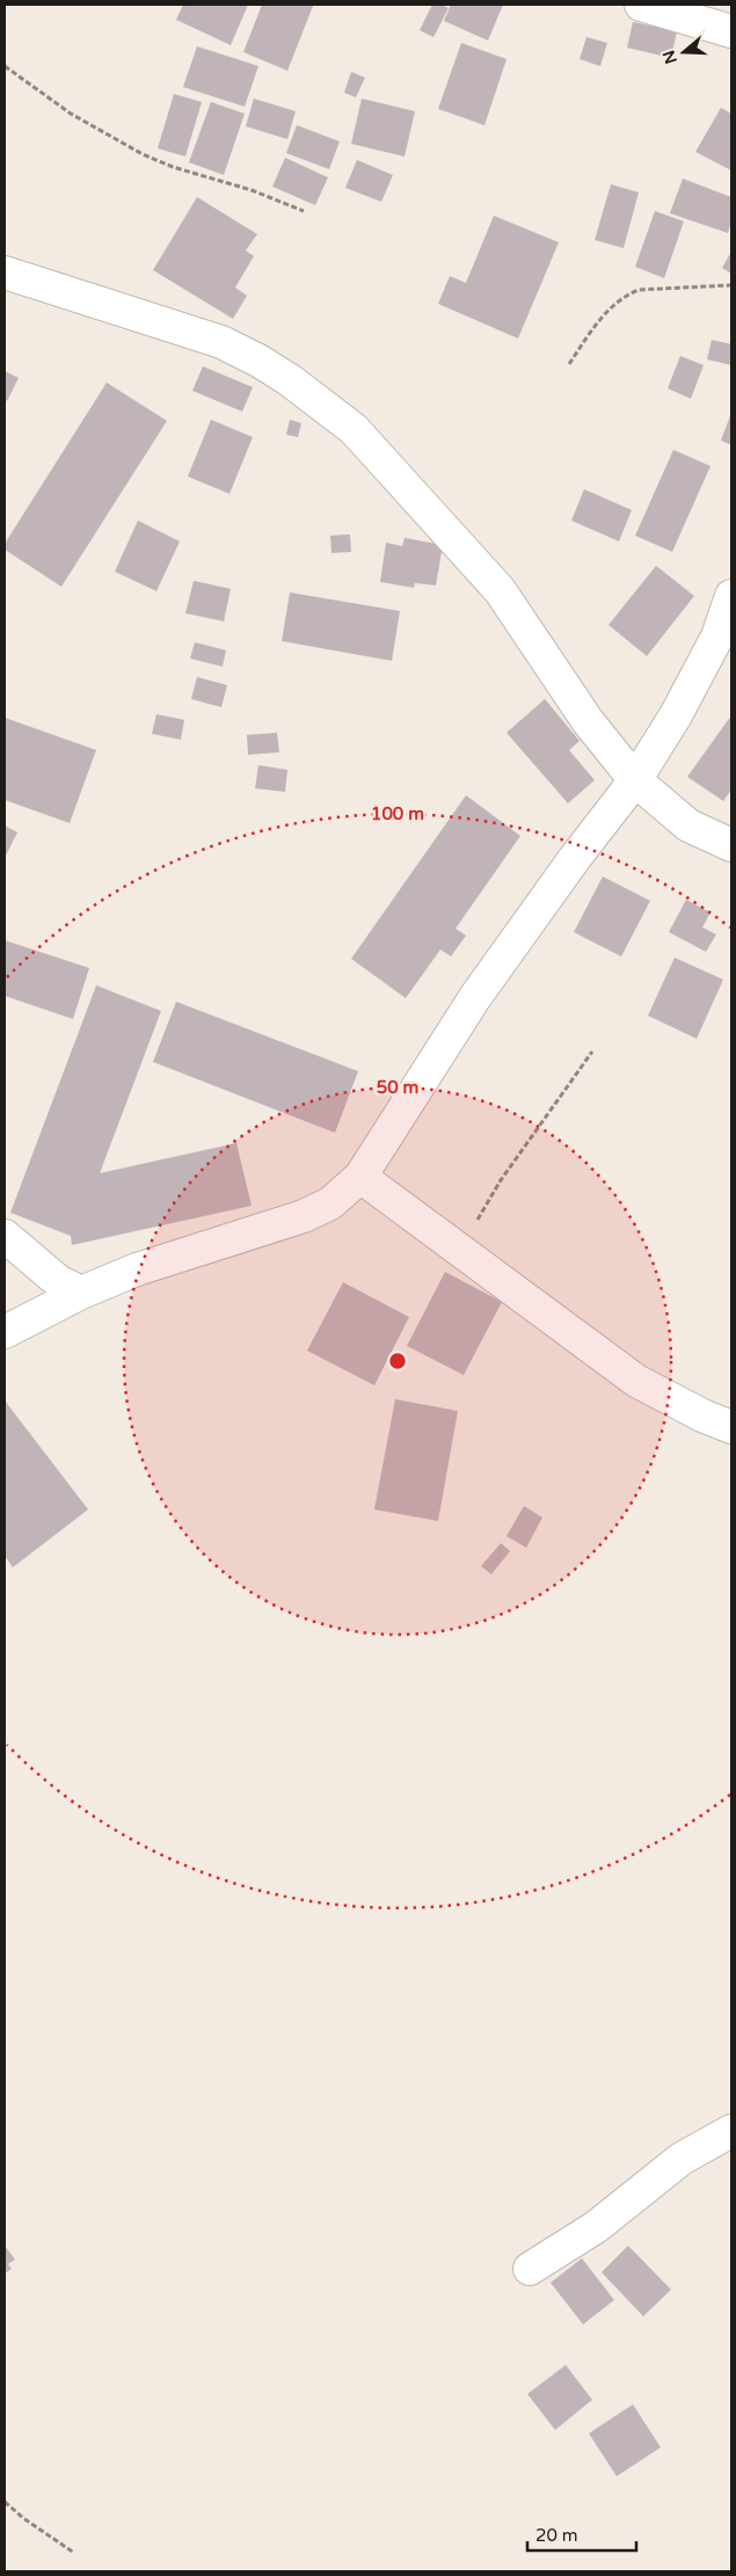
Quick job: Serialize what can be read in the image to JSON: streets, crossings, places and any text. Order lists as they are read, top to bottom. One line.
{"scale_bar":"20 m","north":"left","rings":["100 m","50 m"]}
